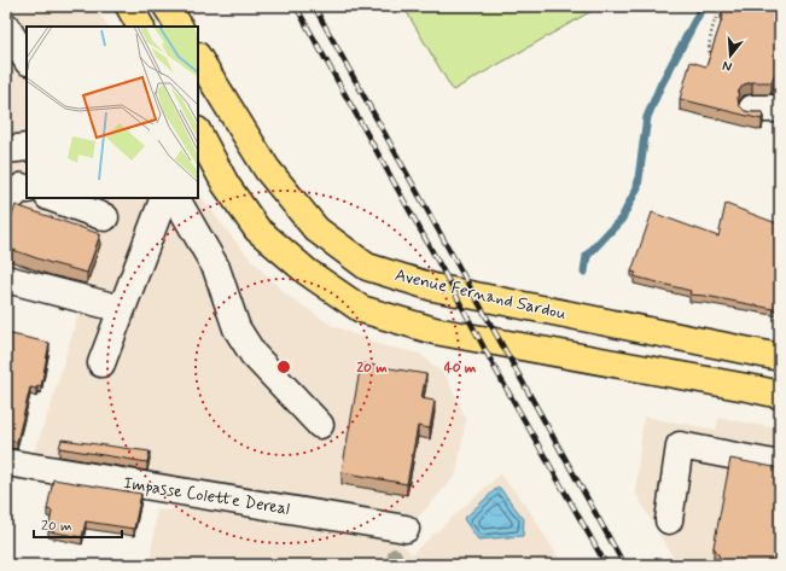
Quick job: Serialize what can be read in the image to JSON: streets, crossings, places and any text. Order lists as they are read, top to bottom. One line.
{"streets":{"main road":["Avenue Fernand Sardou"],"street":["Impasse Colette Dereal"]},"scale_bar":"20 m","north":"bottom","rings":["20 m","40 m"]}
